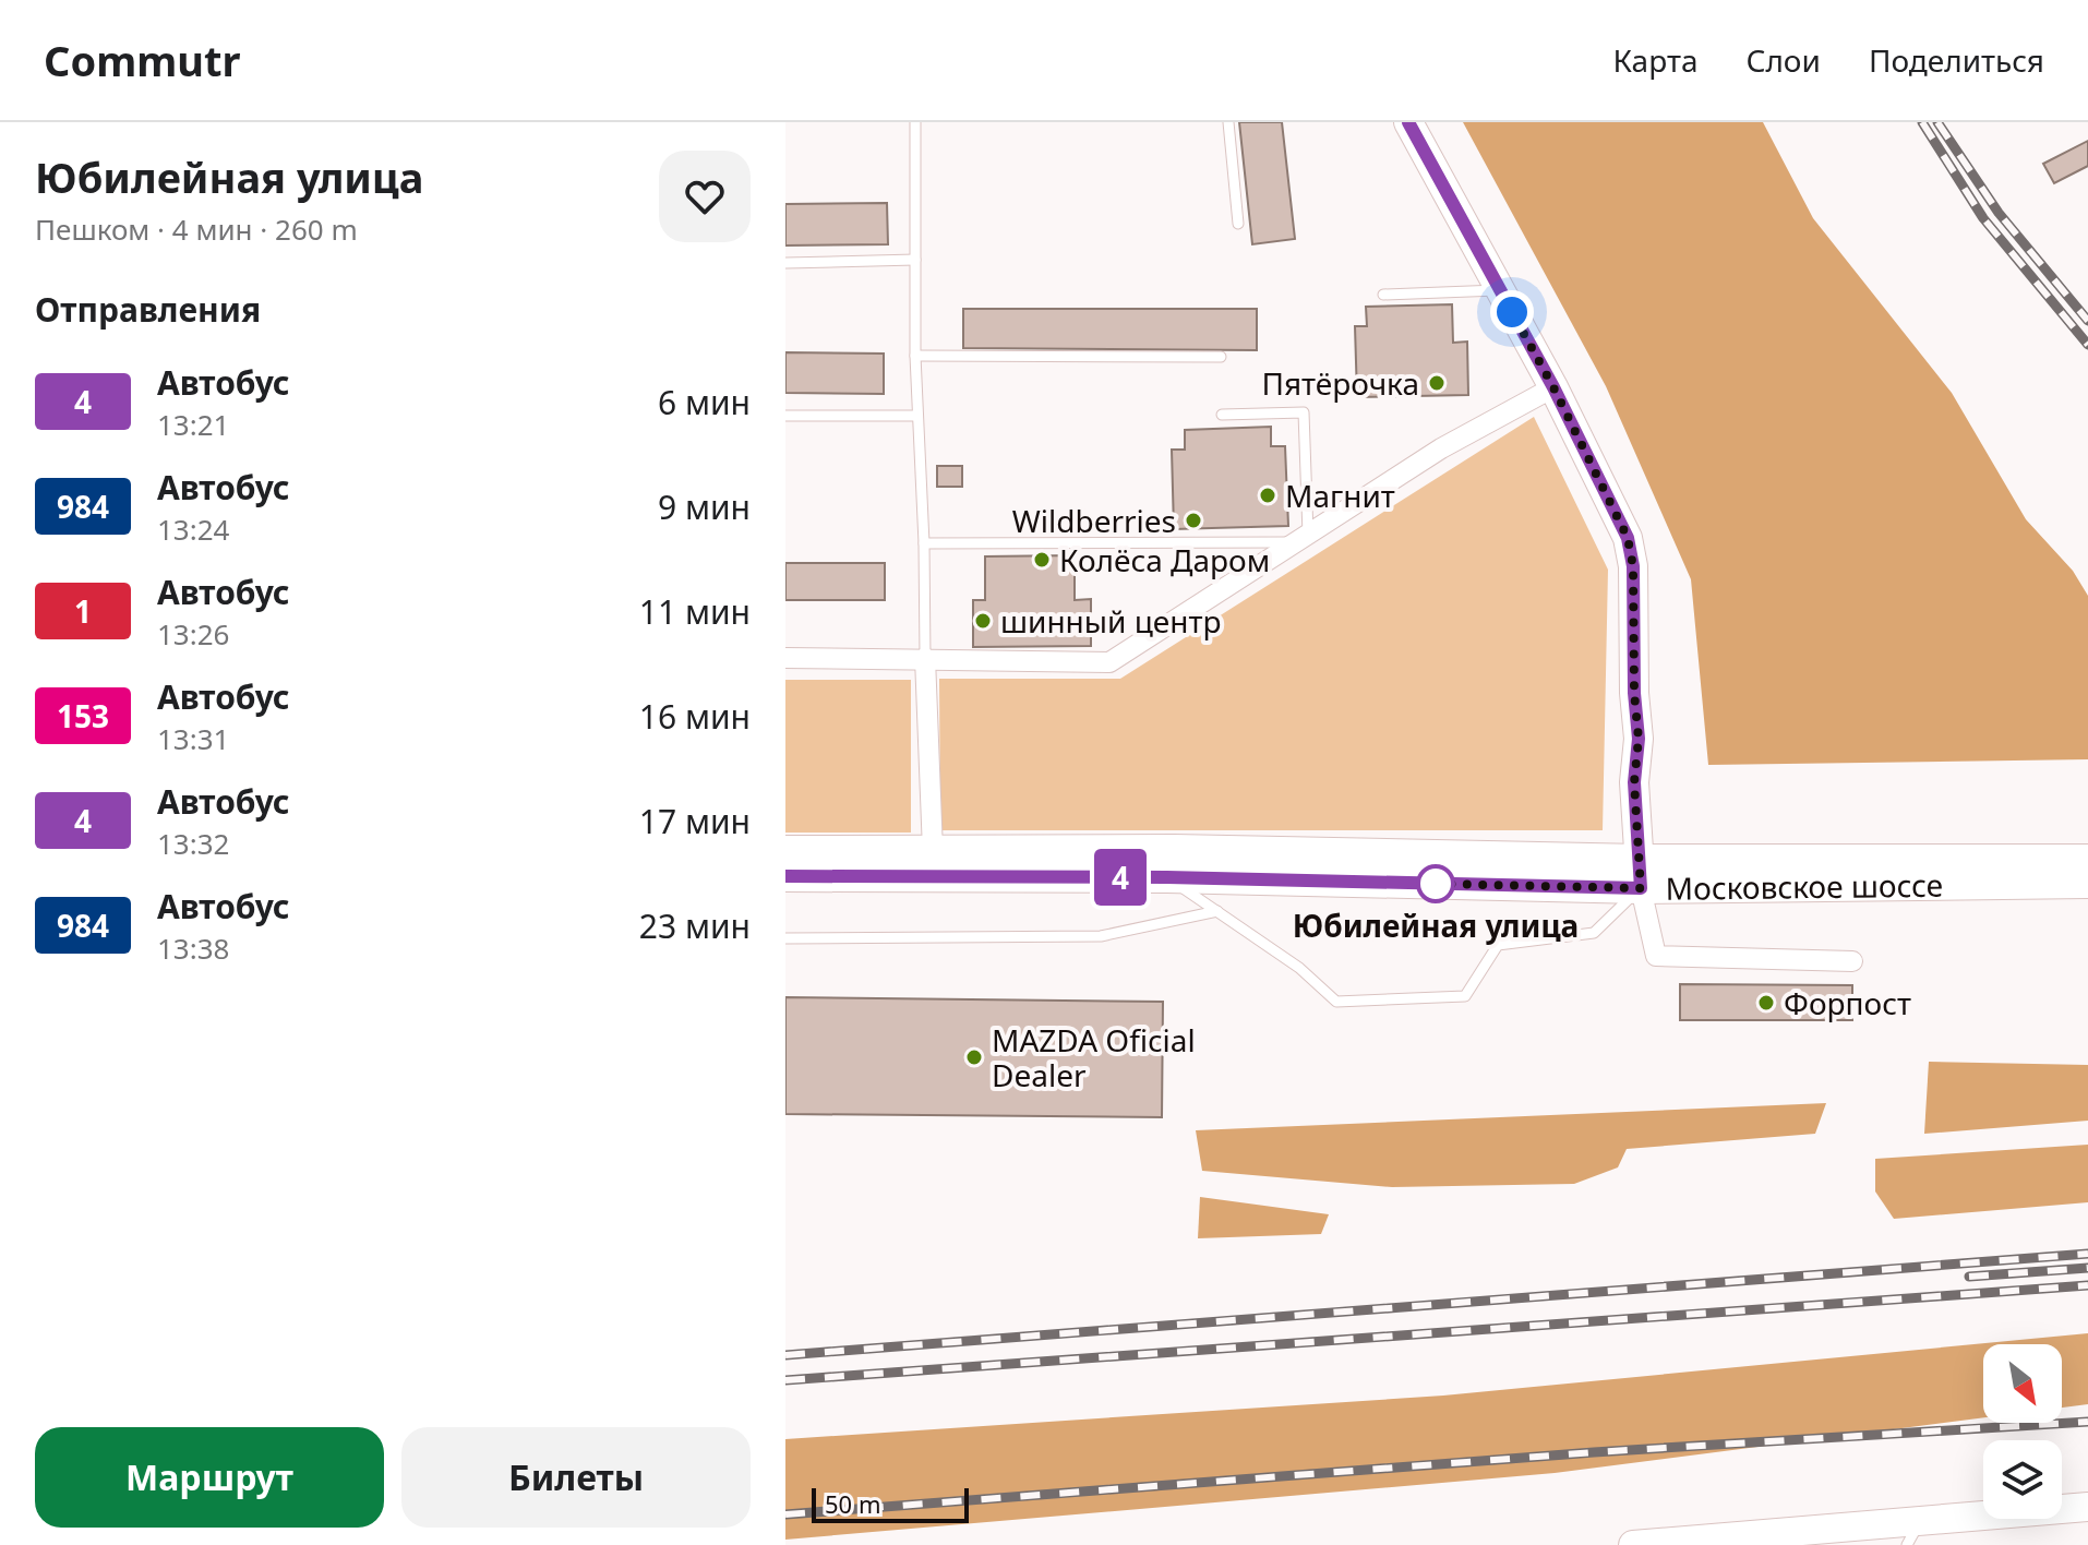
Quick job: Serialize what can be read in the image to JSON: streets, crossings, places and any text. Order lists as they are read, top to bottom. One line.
{"streets":{"main road":["Московское шоссе"]},"places":["Пятёрочка","Магнит","Wildberries","Колёса Даром","шинный центр","Юбилейная улица","Форпост","MAZDA Oficial Dealer"],"lines":["bus line 4"],"scale_bar":"50 m","north":"bottom right","page":{"header":"Commutr","nav":["Карта","Слои","Поделиться"],"heading":[["Юбилейная улица","Пешком · 4 мин · 260 m"],"Отправления"],"on_map":"4","list":[{"mark":"4","name":"Автобус","note":"13:21","value":"6 мин"},{"mark":"984","name":"Автобус","note":"13:24","value":"9 мин"},{"mark":"1","name":"Автобус","note":"13:26","value":"11 мин"},{"mark":"153","name":"Автобус","note":"13:31","value":"16 мин"},{"mark":"4","name":"Автобус","note":"13:32","value":"17 мин"},{"mark":"984","name":"Автобус","note":"13:38","value":"23 мин"}],"buttons":["Маршрут","Билеты"],"scale":"50 m"}}
